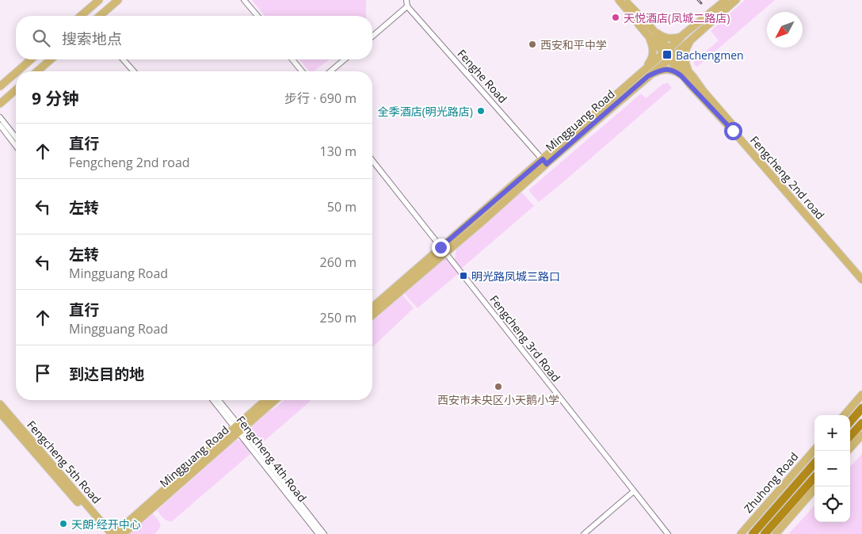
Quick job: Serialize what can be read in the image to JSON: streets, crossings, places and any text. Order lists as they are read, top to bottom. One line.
{"streets":{"main road":["Mingguang Road","Fengcheng 2nd road","Fengcheng 5th Road","Zhuhong Road"],"street":["Fenghe Road","Fengcheng 3rd Road","Fengcheng 4th Road"]},"crossings":[["Fenghe Road","Mingguang Road"],["Mingguang Road","Fengcheng 2nd road"],["Mingguang Road","Fengcheng 3rd Road"],["Mingguang Road","Fengcheng 4th Road"],["Mingguang Road","Fengcheng 5th Road"]],"places":{"other":["天悦酒店(凤城二路店)","西安和平中学","全季酒店(明光路店)","西安市未央区小天鹅小学","天朗·经开中心"],"transit":["Bachengmen","明光路凤城三路口"]},"north":"bottom left","page":{"search":"搜索地点","heading":["9 分钟","步行 · 690 m"],"list":[["直行","Fengcheng 2nd road","130 m"],["左转","50 m"],["左转","Mingguang Road","260 m"],["直行","Mingguang Road","250 m"],"到达目的地"],"map_buttons":["+","−"]}}
